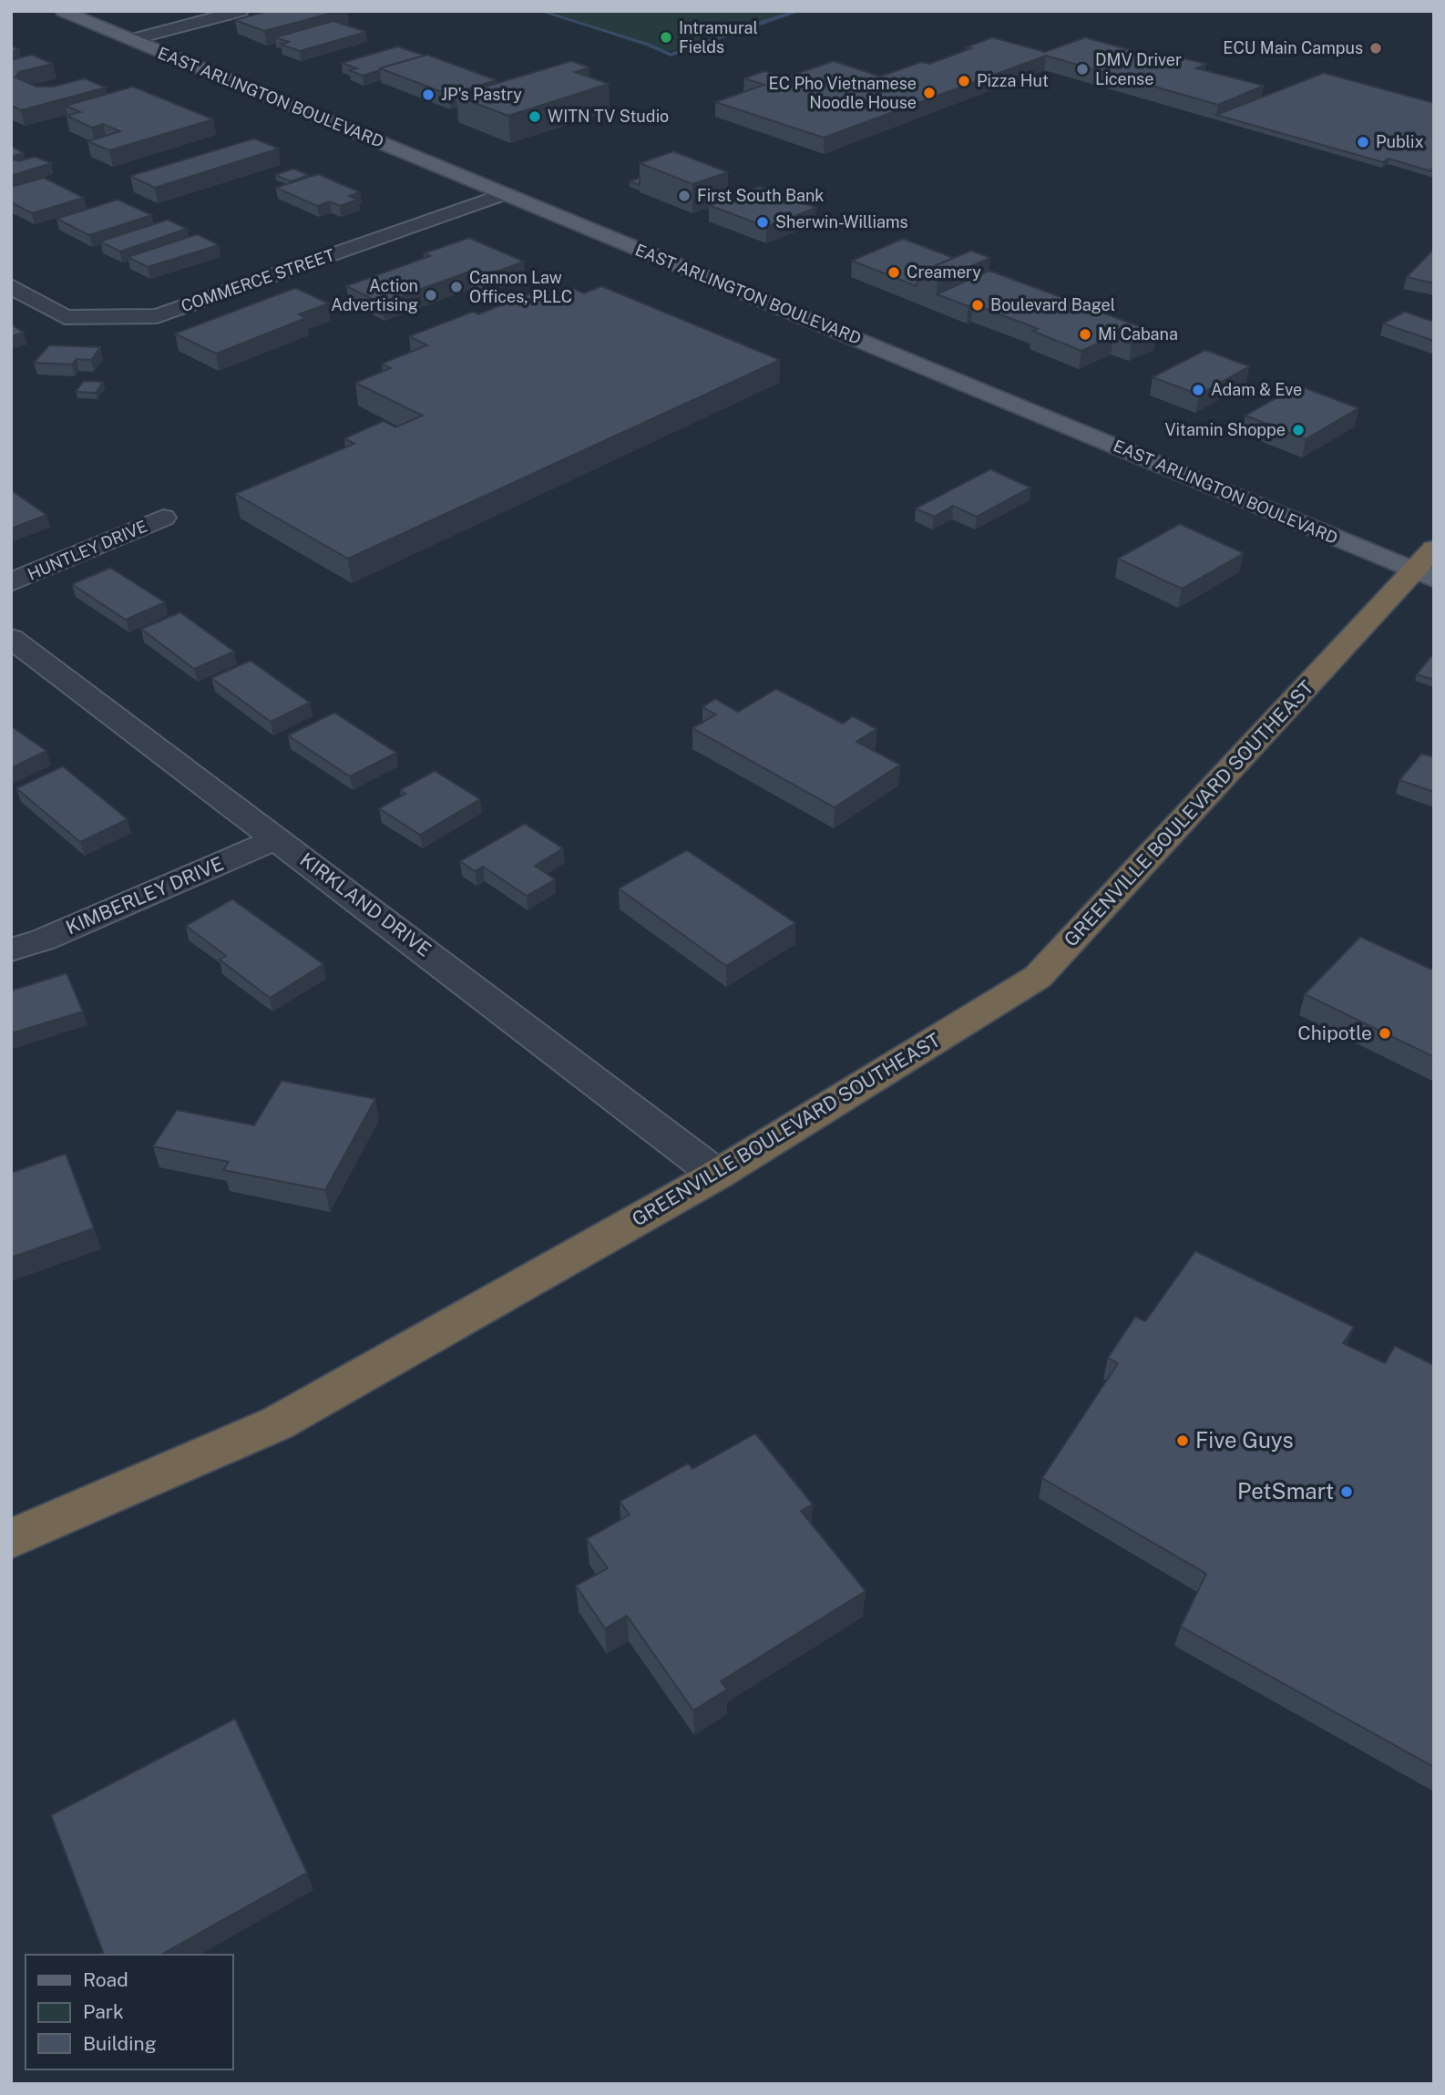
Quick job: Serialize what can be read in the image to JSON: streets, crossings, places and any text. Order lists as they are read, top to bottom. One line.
{"streets":{"highway":["GREENVILLE BOULEVARD SOUTHEAST"],"main road":["EAST ARLINGTON BOULEVARD"],"street":["COMMERCE STREET","HUNTLEY DRIVE","KIMBERLEY DRIVE","KIRKLAND DRIVE"]},"crossings":[["EAST ARLINGTON BOULEVARD","COMMERCE STREET"],["EAST ARLINGTON BOULEVARD","GREENVILLE BOULEVARD SOUTHEAST"],["GREENVILLE BOULEVARD SOUTHEAST","KIRKLAND DRIVE"],["KIMBERLEY DRIVE","KIRKLAND DRIVE"]],"places":["Intramural Fields","ECU Main Campus","DMV Driver License","Pizza Hut","EC Pho Vietnamese Noodle House","JP's Pastry","WITN TV Studio","Publix","First South Bank","Sherwin-Williams","Creamery","Cannon Law Offices, PLLC","Action Advertising","Boulevard Bagel","Mi Cabana","Adam & Eve","Vitamin Shoppe","Chipotle","Five Guys","PetSmart"],"legend":["Road","Park","Building"]}
